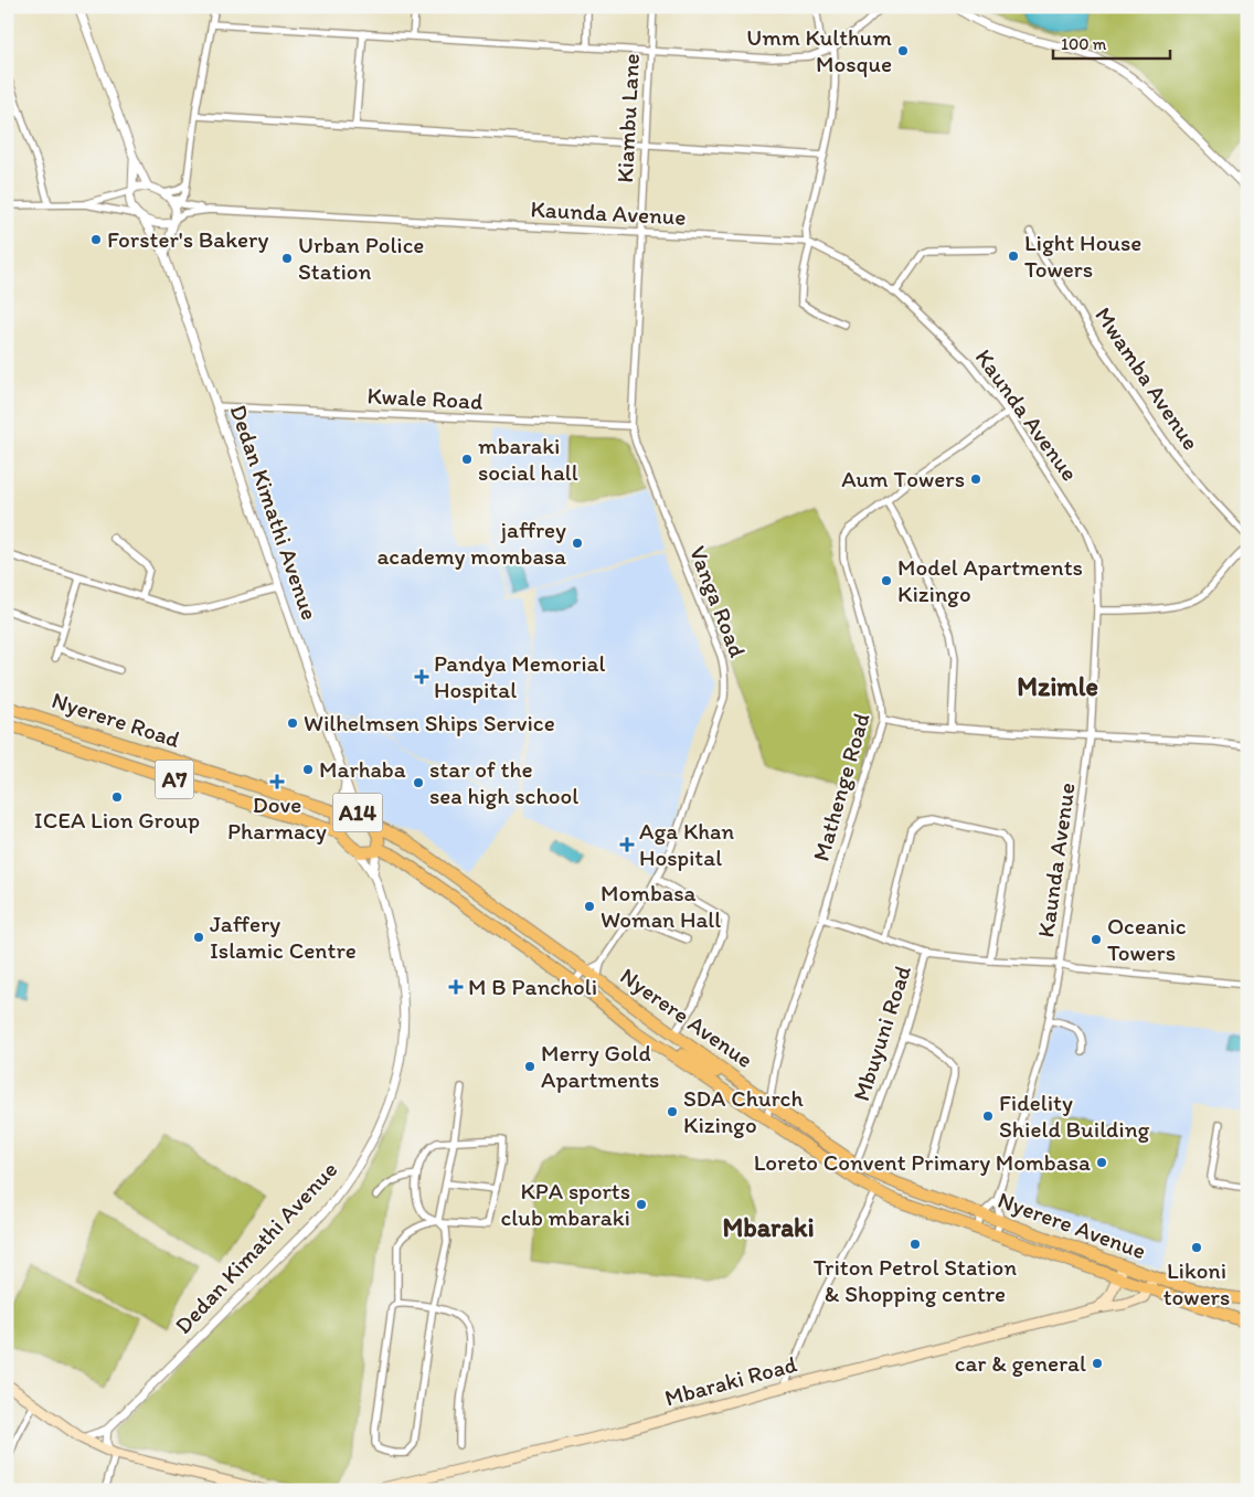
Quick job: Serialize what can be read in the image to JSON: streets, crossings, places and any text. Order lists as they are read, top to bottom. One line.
{"streets":{"highway":["Nyerere Road","A7","A14","Nyerere Avenue"],"main road":["Mbaraki Road"],"street":["Kiambu Lane","Kaunda Avenue","Mwamba Avenue","Kwale Road","Dedan Kimathi Avenue","Vanga Road","Mathenge Road","Mbuyuni Road"]},"crossings":[["Kiambu Lane","Kaunda Avenue"],["Kiambu Lane","Vanga Road"],["Kaunda Avenue","Vanga Road"],["Kaunda Avenue","Mathenge Road"],["Kaunda Avenue","Nyerere Avenue"],["Kaunda Avenue","Mbuyuni Road"],["Kwale Road","Dedan Kimathi Avenue"],["Kwale Road","Vanga Road"],["Dedan Kimathi Avenue","A14"],["Vanga Road","Nyerere Avenue"],["Nyerere Road","A14"],["Mathenge Road","Nyerere Avenue"],["A14","Nyerere Avenue"],["Nyerere Avenue","Mbuyuni Road"],["Nyerere Avenue","Mbaraki Road"]],"districts":["Mzimle","Mbaraki"],"places":{"other":["Umm Kulthum Mosque","Forster's Bakery","Light House Towers","Urban Police Station","mbaraki social hall","Aum Towers","jaffrey academy mombasa","Model Apartments Kizingo","Wilhelmsen Ships Service","Marhaba","star of the sea high school","ICEA Lion Group","Mombasa Woman Hall","Jaffery Islamic Centre","Oceanic Towers","Merry Gold Apartments","SDA Church Kizingo","Fidelity Shield Building","Loreto Convent Primary Mombasa","KPA sports club mbaraki","Triton Petrol Station & Shopping centre","Likoni towers","car & general"],"health":["Pandya Memorial Hospital","Dove Pharmacy","Aga Khan Hospital","M B Pancholi"]},"scale_bar":"100 m"}
